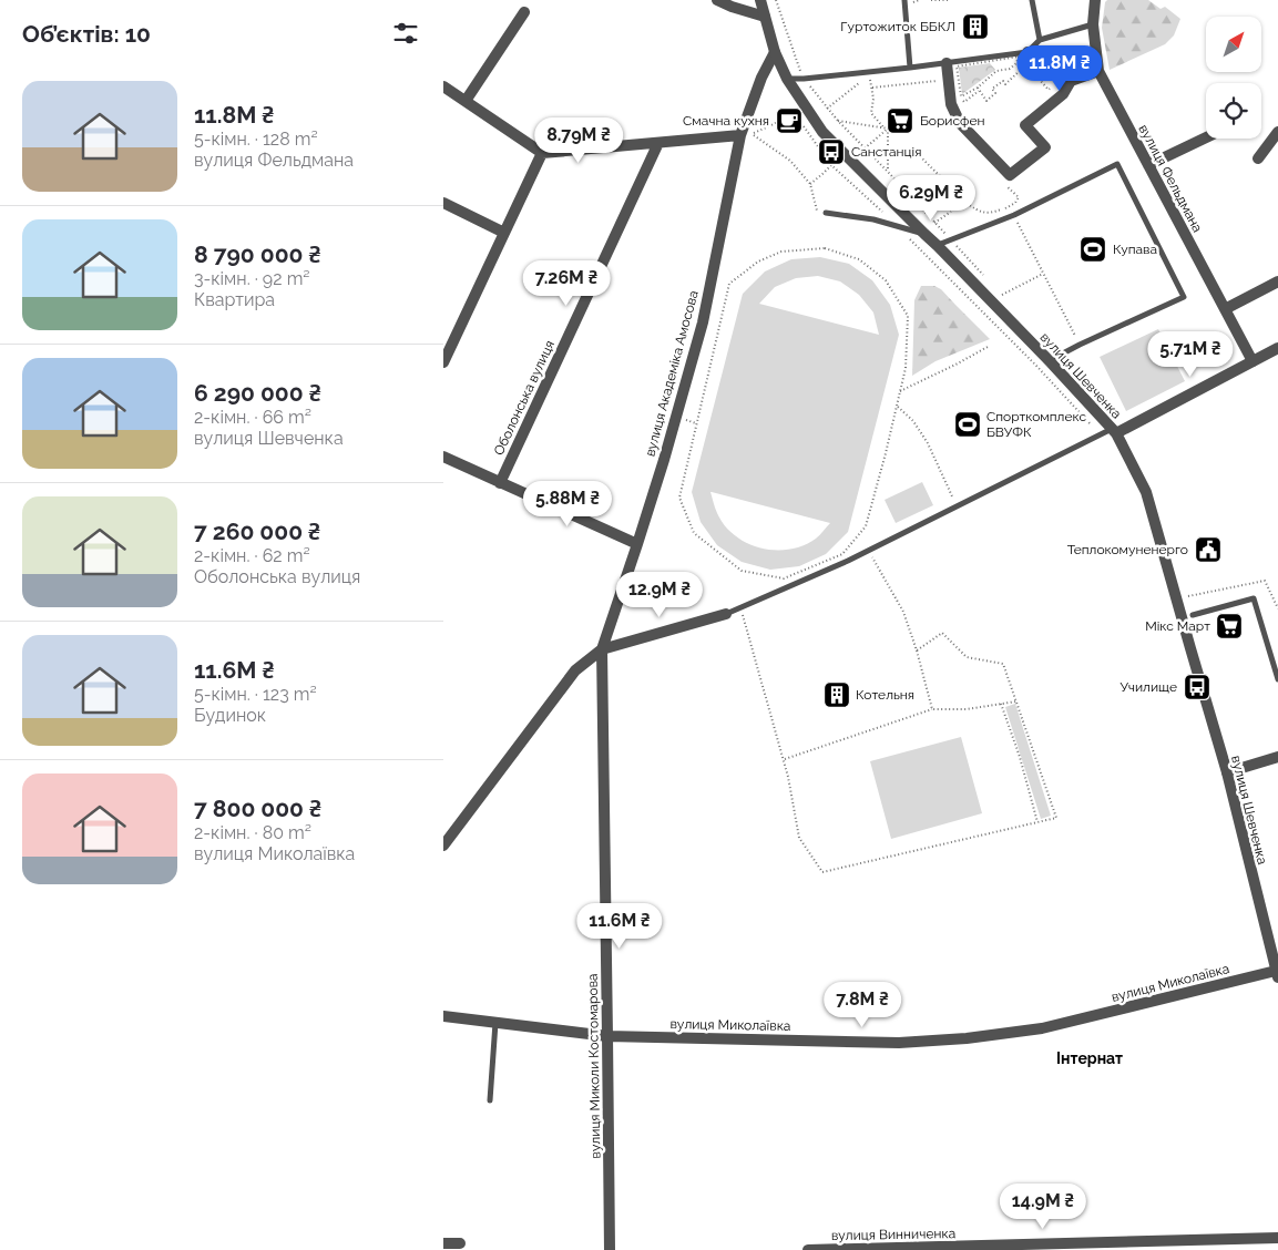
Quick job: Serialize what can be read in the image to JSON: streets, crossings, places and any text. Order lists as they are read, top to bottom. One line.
{"streets":{"street":["вулиця Фельдмана","вулиця Академіка Амосова","вулиця Шевченка","Оболонська вулиця","вулиця Миколаївка","вулиця Миколи Костомарова","вулиця Винниченка"]},"crossings":[["вулиця Академіка Амосова","вулиця Шевченка"],["вулиця Академіка Амосова","вулиця Миколи Костомарова"],["вулиця Шевченка","вулиця Миколаївка"],["вулиця Миколаївка","вулиця Миколи Костомарова"]],"districts":["Інтернат"],"places":{"building":["Гуртожиток ББКЛ","Котельня"],"cafe":["Смачна кухня"],"supermarket":["Борисфен","Мікс Март"],"bus stop":["Санстанція","Училище"],"sports":["Купава","Спорткомплекс БВУФК"],"public building":["Теплокомуненерго"]},"north":"top right","page":{"heading":"Об’єктів: 10","price":["11.8M ₴","8.79M ₴","6.29M ₴","7.26M ₴","5.71M ₴","5.88M ₴","12.9M ₴","11.6M ₴","7.8M ₴","14.9M ₴"],"list":[{"name":"11.8M ₴","note":"5-кімн. · 128 m² · вулиця Фельдмана"},{"name":"8 790 000 ₴","note":"3-кімн. · 92 m² · Квартира"},{"name":"6 290 000 ₴","note":"2-кімн. · 66 m² · вулиця Шевченка"},{"name":"7 260 000 ₴","note":"2-кімн. · 62 m² · Оболонська вулиця"},{"name":"11.6M ₴","note":"5-кімн. · 123 m² · Будинок"},{"name":"7 800 000 ₴","note":"2-кімн. · 80 m² · вулиця Миколаївка"}]}}
